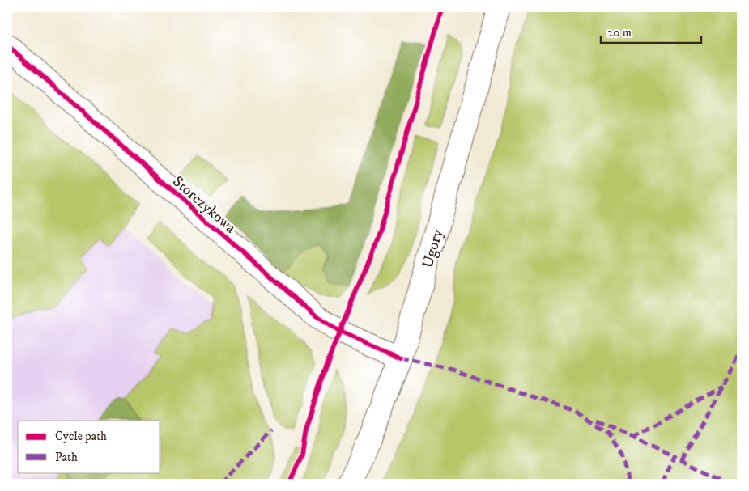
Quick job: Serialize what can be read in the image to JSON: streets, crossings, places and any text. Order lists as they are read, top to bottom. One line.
{"streets":{"street":["Storczykowa","Ugory"]},"crossings":[["Storczykowa","Ugory"]],"legend":["Cycle path","Path"],"scale_bar":"20 m"}
